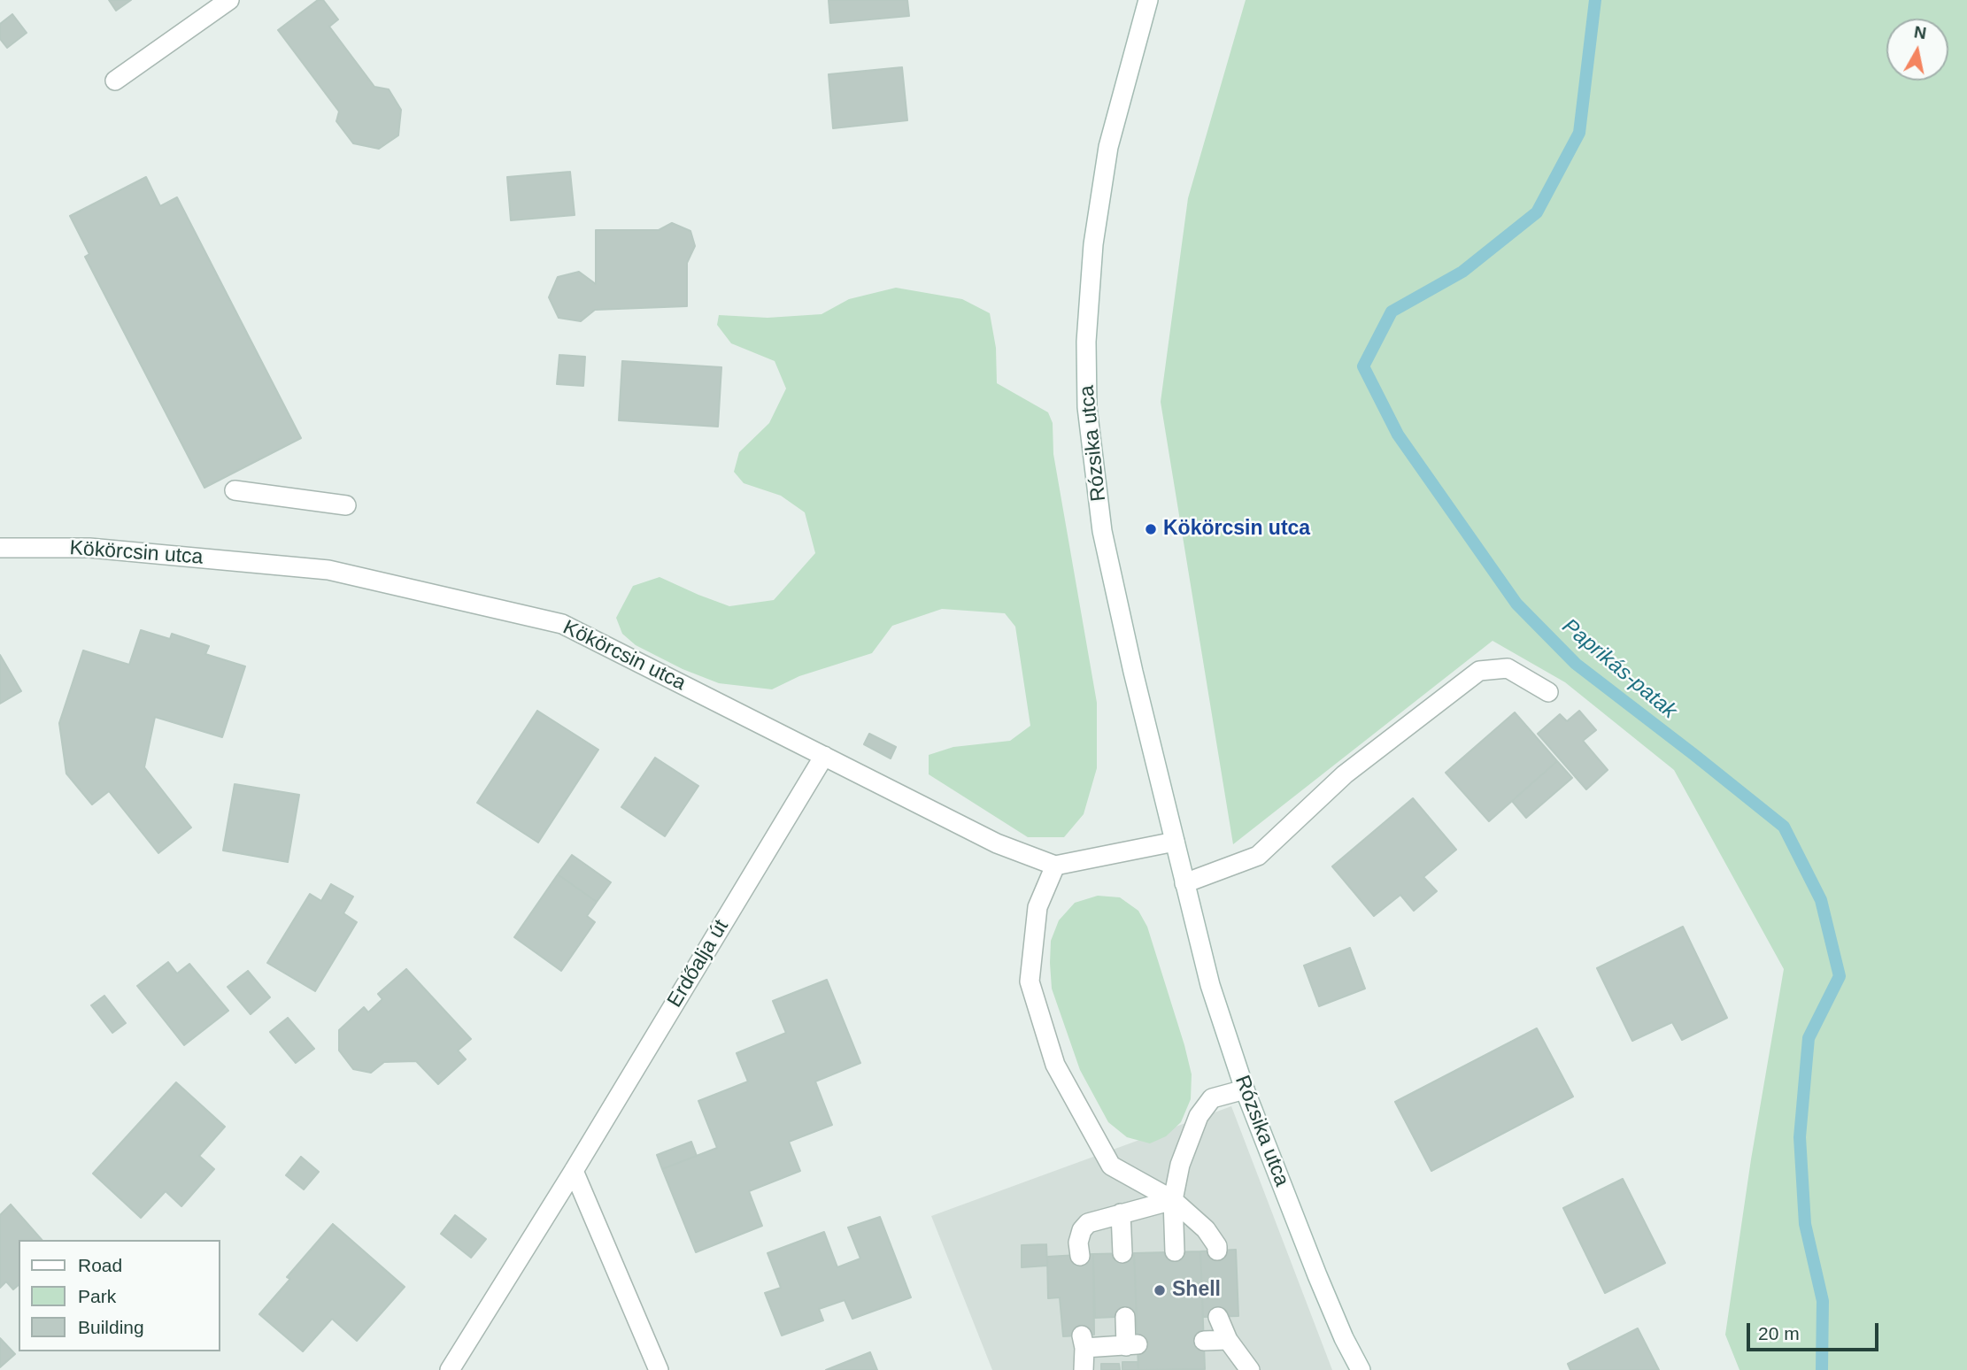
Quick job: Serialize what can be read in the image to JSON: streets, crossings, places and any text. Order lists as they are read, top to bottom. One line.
{"streets":{"street":["Rózsika utca","Kökörcsin utca","Erdőalja út"]},"crossings":[["Kökörcsin utca","Erdőalja út"]],"water":["Paprikás-patak"],"places":["Kökörcsin utca","Shell"],"legend":["Road","Park","Building"],"scale_bar":"20 m","north":"top"}
